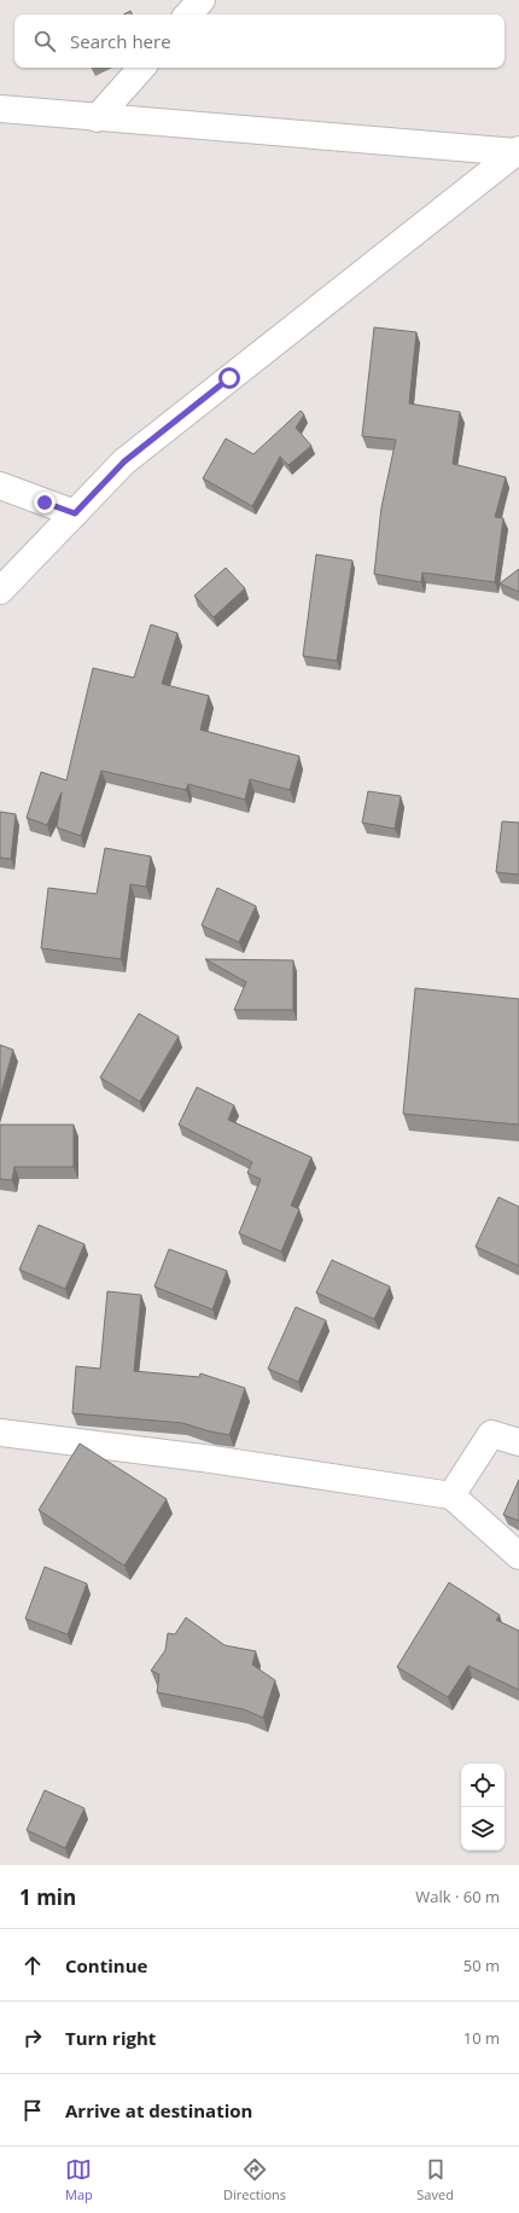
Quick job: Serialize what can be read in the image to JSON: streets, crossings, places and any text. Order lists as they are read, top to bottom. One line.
{"page":{"search":"Search here","heading":["1 min","Walk · 60 m"],"list":[["Continue","50 m"],["Turn right","10 m"],"Arrive at destination"],"nav":["Map","Directions","Saved"]}}
